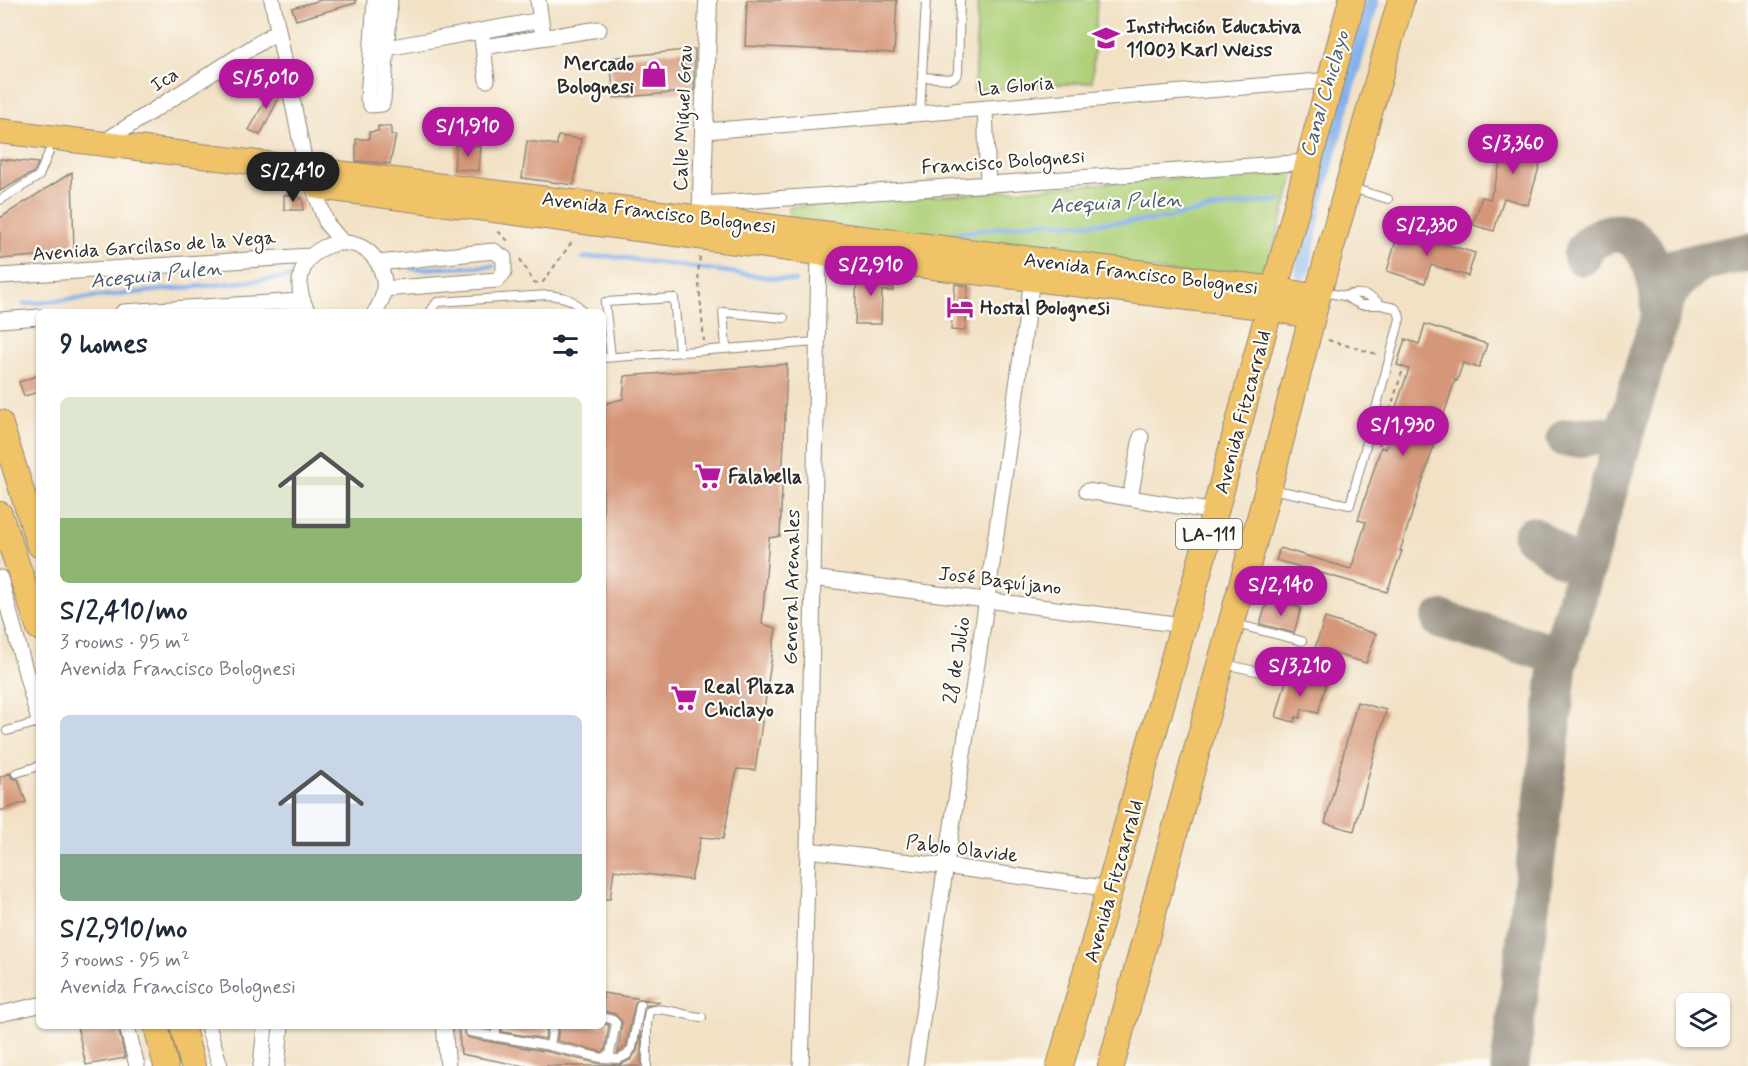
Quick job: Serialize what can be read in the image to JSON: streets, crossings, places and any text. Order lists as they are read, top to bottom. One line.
{"streets":{"highway":["Avenida Fitzcarrald","LA-111"],"main road":["Avenida Francisco Bolognesi"],"street":["Ica","La Gloria","Calle Miguel Grau","Francisco Bolognesi","Avenida Garcilaso de la Vega","José Baquíjano","General Arenales","28 de Julio","Pablo Olavide"]},"crossings":[["Ica","Avenida Francisco Bolognesi"],["La Gloria","Calle Miguel Grau"],["La Gloria","Avenida Fitzcarrald"],["Calle Miguel Grau","Francisco Bolognesi"],["Calle Miguel Grau","Avenida Francisco Bolognesi"],["Francisco Bolognesi","Avenida Francisco Bolognesi"],["Francisco Bolognesi","Avenida Fitzcarrald"],["Avenida Francisco Bolognesi","Avenida Fitzcarrald"],["Avenida Francisco Bolognesi","LA-111"],["Avenida Francisco Bolognesi","General Arenales"],["Avenida Francisco Bolognesi","28 de Julio"],["Avenida Fitzcarrald","José Baquíjano"],["Avenida Fitzcarrald","Pablo Olavide"],["José Baquíjano","General Arenales"],["José Baquíjano","28 de Julio"],["General Arenales","Pablo Olavide"],["28 de Julio","Pablo Olavide"]],"water":["Canal Chiclayo","Acequia Pulen"],"places":{"school or university":["Institución Educativa 11003 Karl Weiss"],"shop":["Mercado Bolognesi"],"hotel":["Hostal Bolognesi"],"supermarket":["Falabella","Real Plaza Chiclayo"]},"page":{"price":["S/5,010","S/1,910","S/3,360","S/2,410","S/2,330","S/2,910","S/1,930","S/2,140","S/3,210"],"heading":"9 homes","list":[{"name":"S/2,410/mo","note":"3 rooms · 95 m² · Avenida Francisco Bolognesi"},{"name":"S/2,910/mo","note":"3 rooms · 95 m² · Avenida Francisco Bolognesi"}]}}
